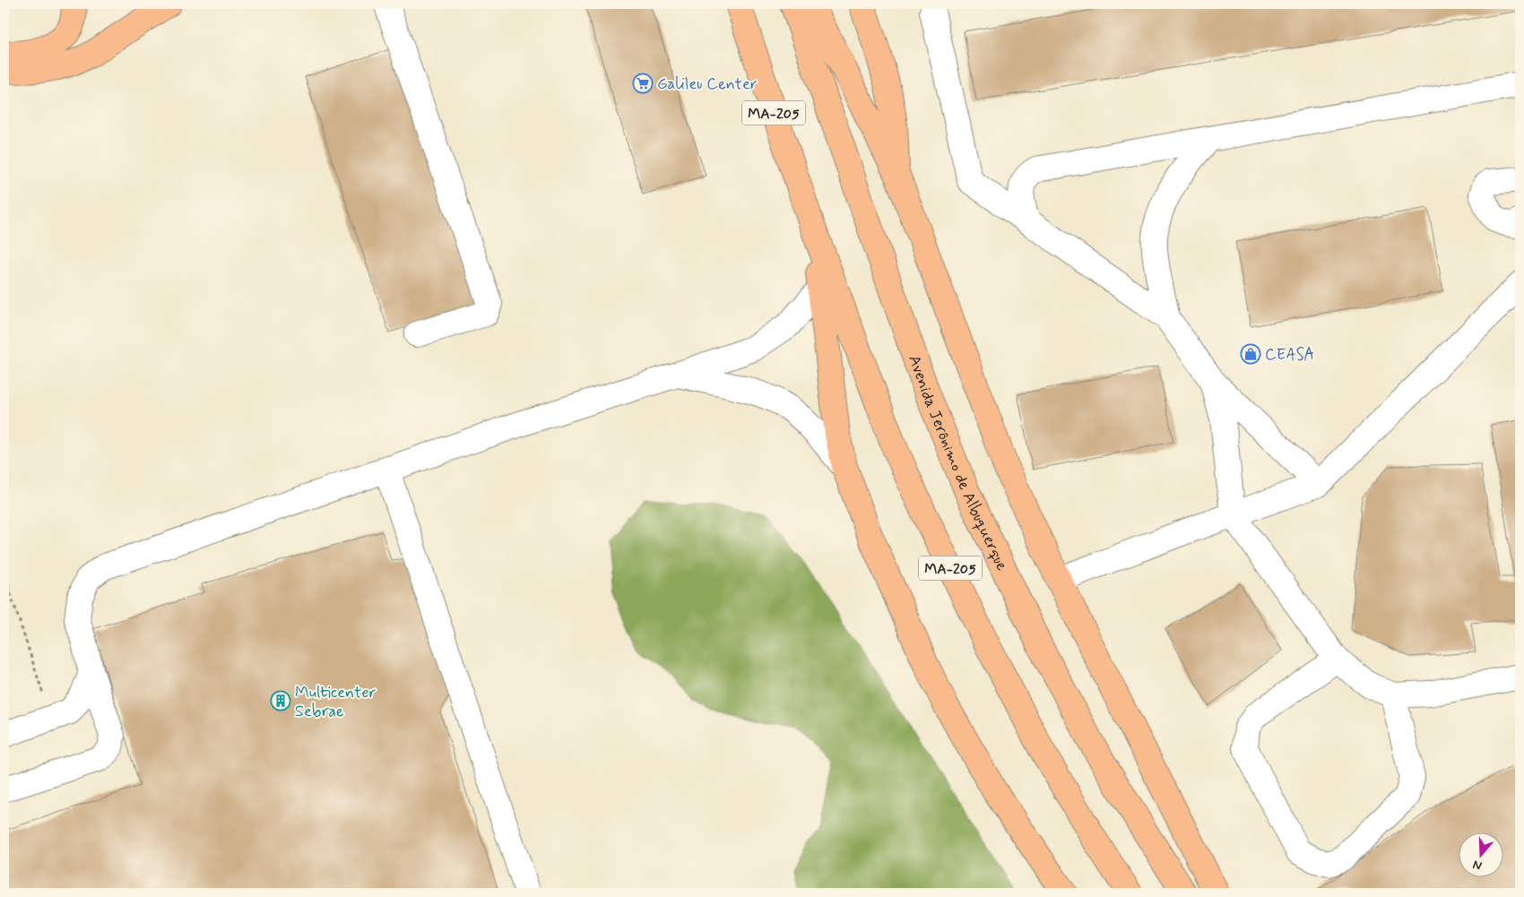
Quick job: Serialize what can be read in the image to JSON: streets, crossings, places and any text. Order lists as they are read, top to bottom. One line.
{"streets":{"main road":["MA-205","Avenida Jerônimo de Albuquerque"]},"places":{"supermarket":["Galileu Center"],"shop":["CEASA"],"building":["Multicenter Sebrae"]},"north":"bottom"}
